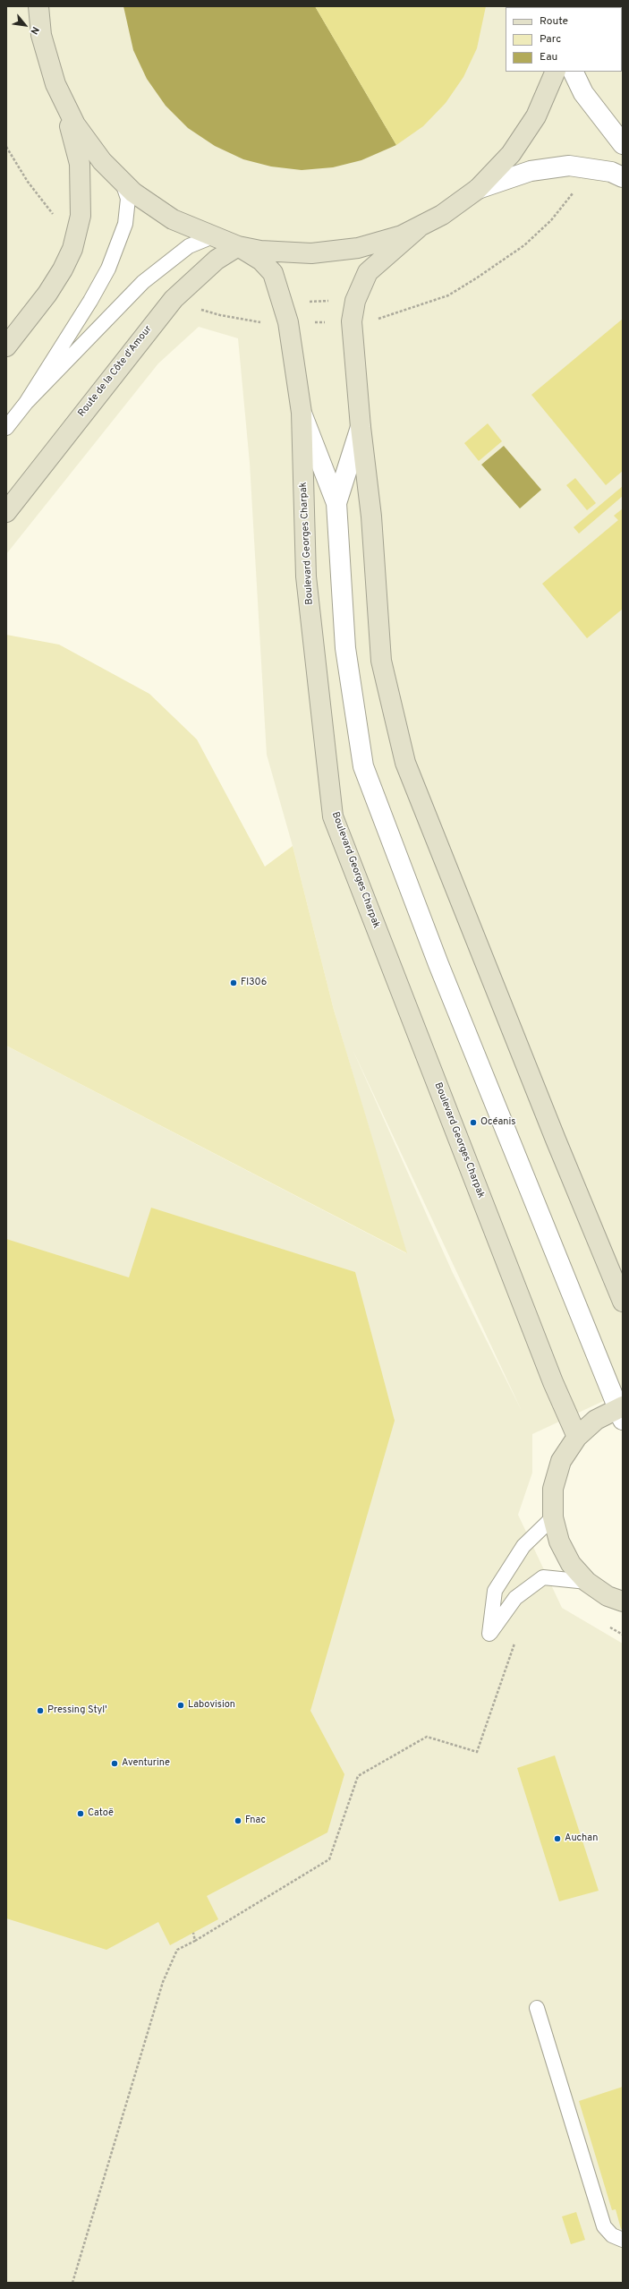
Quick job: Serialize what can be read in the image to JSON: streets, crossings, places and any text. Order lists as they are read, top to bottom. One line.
{"streets":{"main road":["Route de la Côte d'Amour","Boulevard Georges Charpak"]},"crossings":[["Route de la Côte d'Amour","Boulevard Georges Charpak"]],"places":["Fl306","Océanis","Labovision","Pressing Styl'","Aventurine","Catoë","Fnac","Auchan"],"legend":["Route","Parc","Eau"],"north":"bottom right"}
